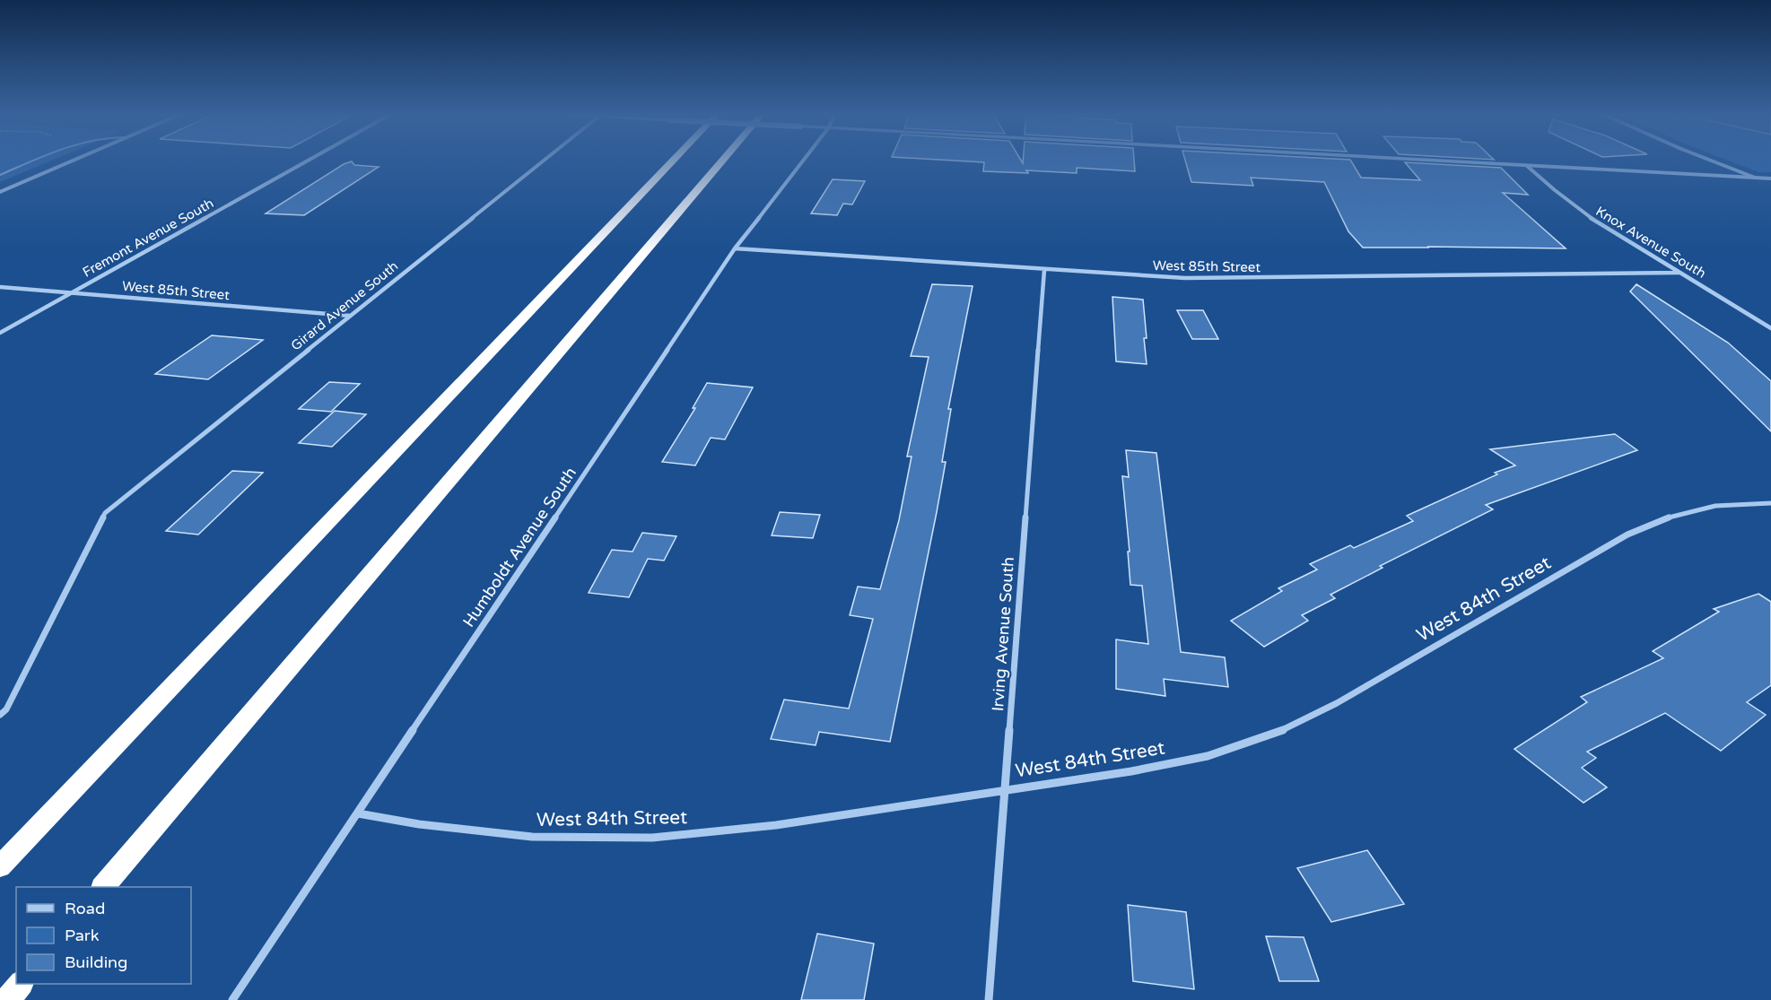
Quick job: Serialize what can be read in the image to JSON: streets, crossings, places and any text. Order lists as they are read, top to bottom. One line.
{"streets":{"street":["Fremont Avenue South","Knox Avenue South","West 85th Street","Girard Avenue South","Humboldt Avenue South","West 84th Street","Irving Avenue South"]},"crossings":[["Fremont Avenue South","West 85th Street"],["Knox Avenue South","West 85th Street"],["West 85th Street","Girard Avenue South"],["West 85th Street","Humboldt Avenue South"],["West 85th Street","Irving Avenue South"],["Humboldt Avenue South","West 84th Street"],["West 84th Street","Irving Avenue South"]],"legend":["Road","Park","Building"]}
